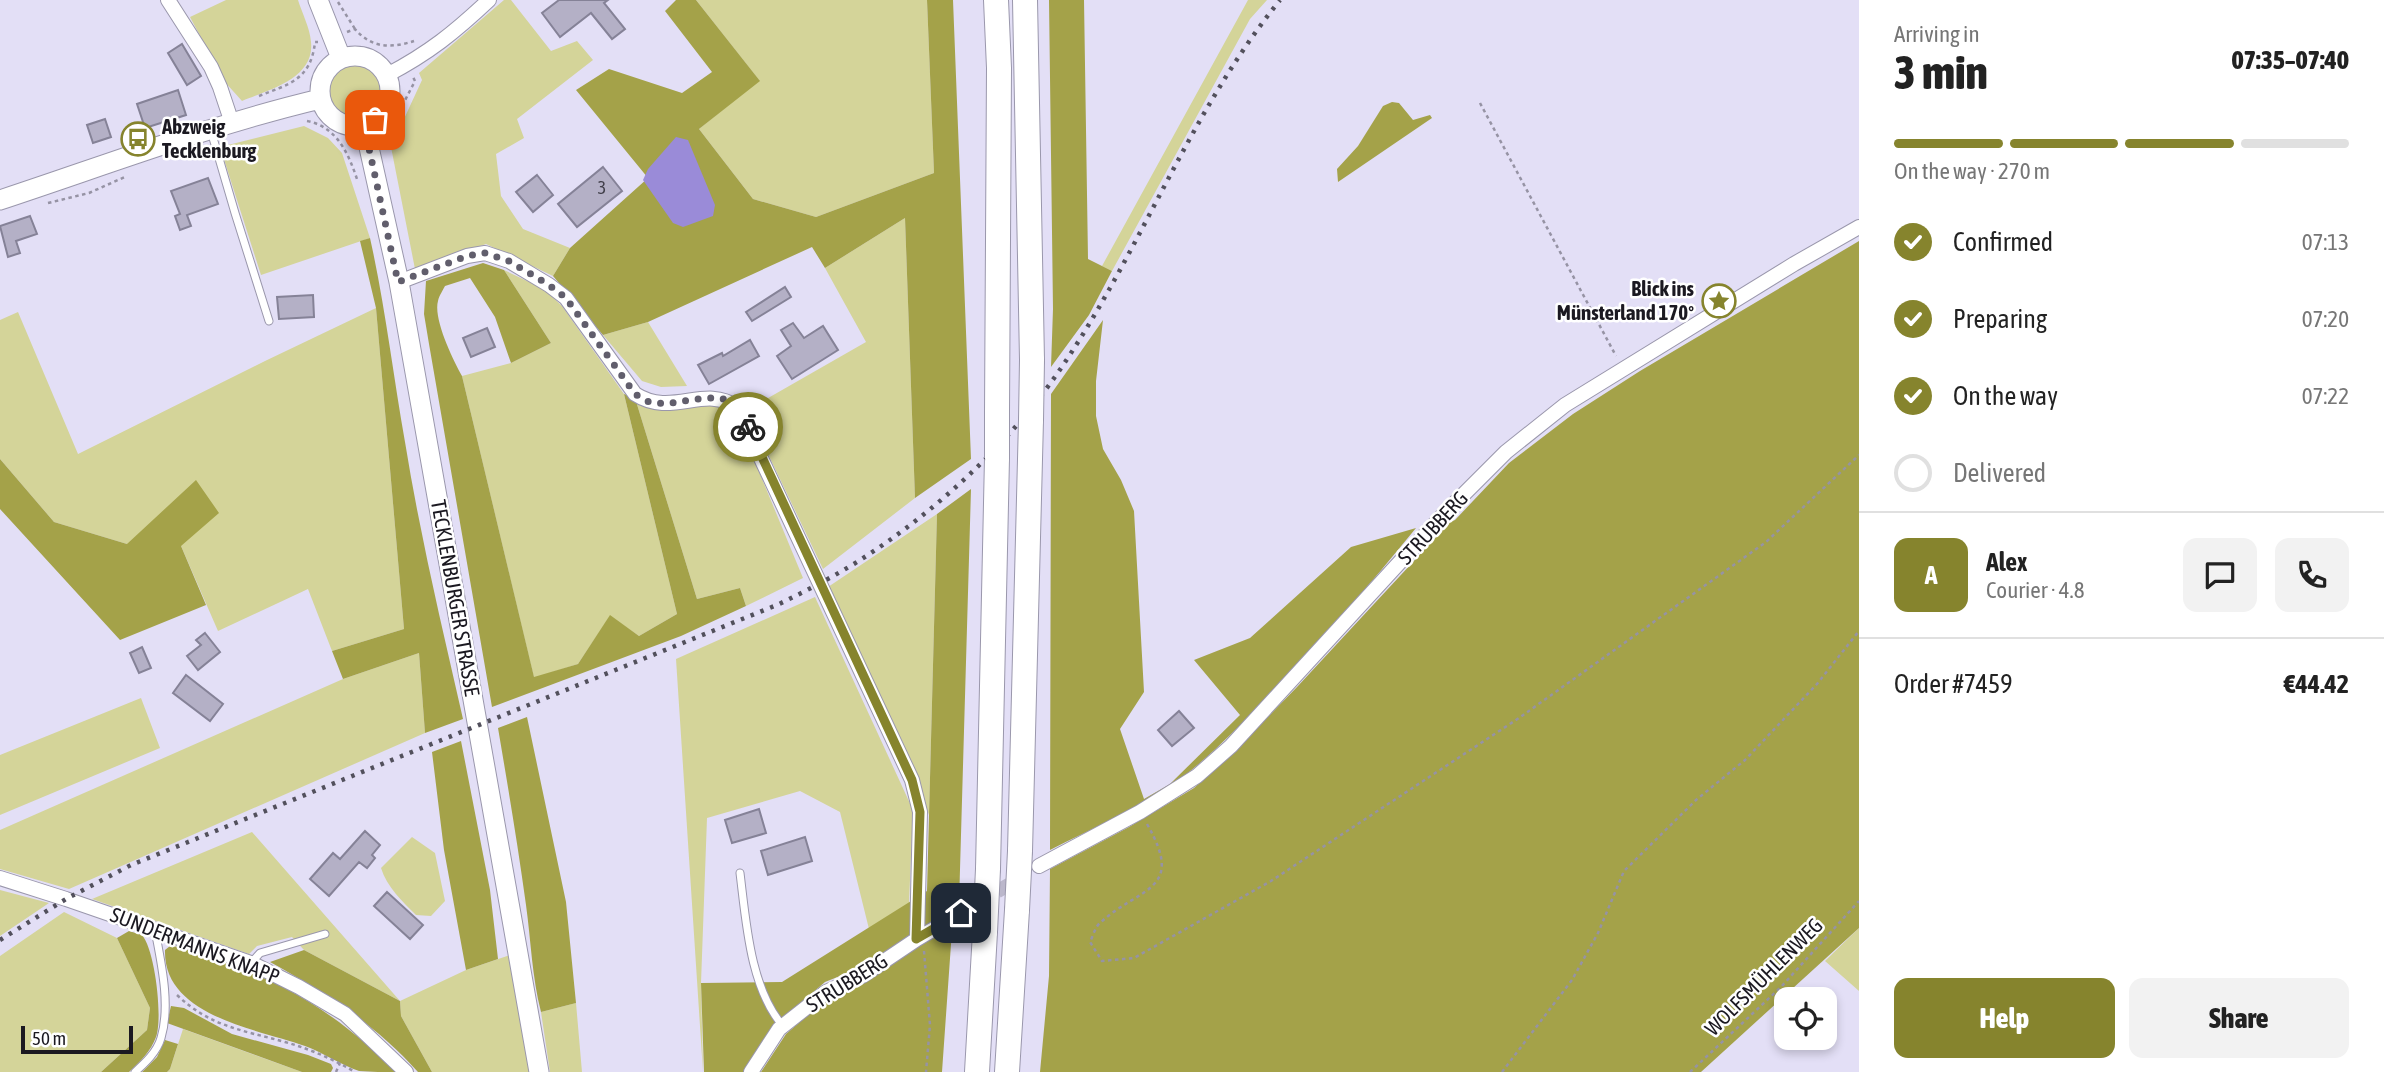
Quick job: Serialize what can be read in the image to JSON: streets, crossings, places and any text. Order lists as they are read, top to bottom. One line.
{"streets":{"main road":["TECKLENBURGER STRASSE"],"street":["STRUBBERG","SUNDERMANNS KNAPP"],"path":["WOLFSMÜHLENWEG"]},"places":{"bus stop":["Abzweig Tecklenburg"],"place":["Blick ins Münsterland 170°"]},"house_numbers":["3"],"scale_bar":"50 m","page":{"heading":["3 min","Arriving in","07:35–07:40"],"panel":["Alex","Courier · 4.8","Order #7459","€44.42"],"bar":"On the way · 270 m","list":[["Confirmed","07:13"],["Preparing","07:20"],["On the way","07:22"],"Delivered"],"round":"A","buttons":["Help","Share"],"scale":"50 m"}}
